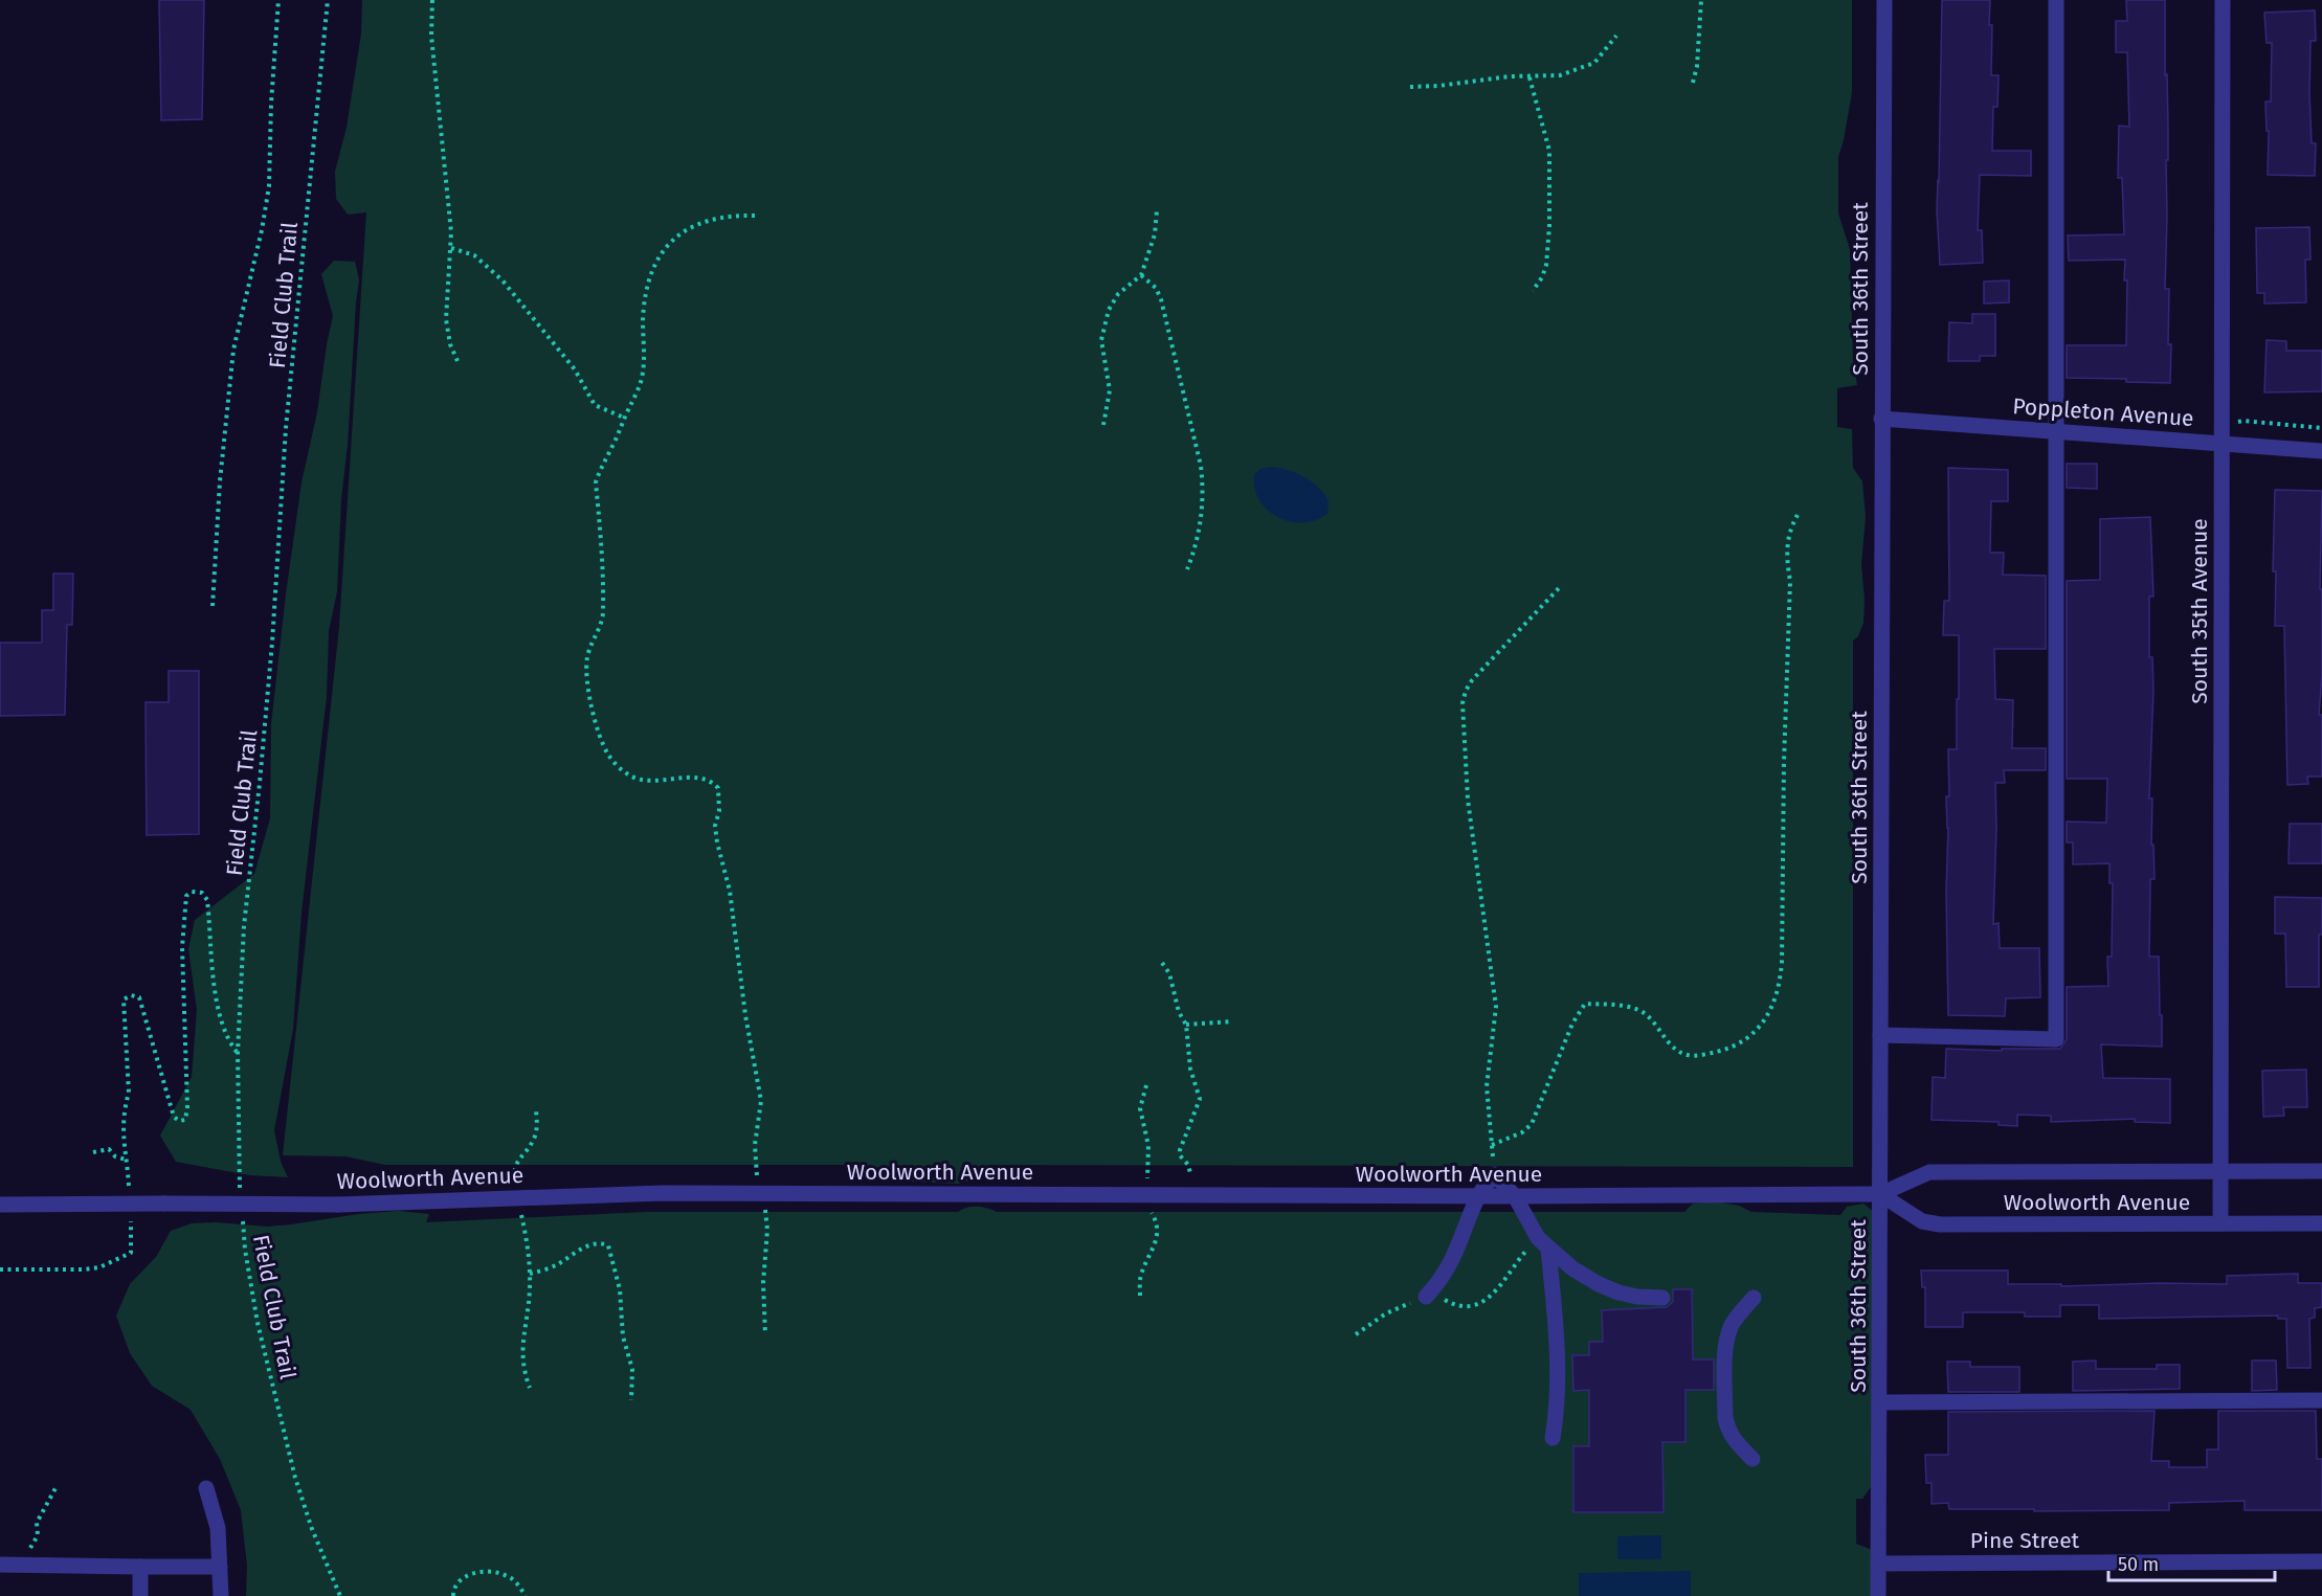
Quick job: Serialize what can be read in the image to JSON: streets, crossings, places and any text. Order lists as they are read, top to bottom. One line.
{"streets":{"street":["South 36th Street","Poppleton Avenue","South 35th Avenue","Woolworth Avenue","Pine Street"],"path":["Field Club Trail"]},"crossings":[["South 36th Street","Poppleton Avenue"],["South 36th Street","Woolworth Avenue"],["South 36th Street","Pine Street"],["Poppleton Avenue","South 35th Avenue"],["South 35th Avenue","Woolworth Avenue"]],"scale_bar":"50 m"}
